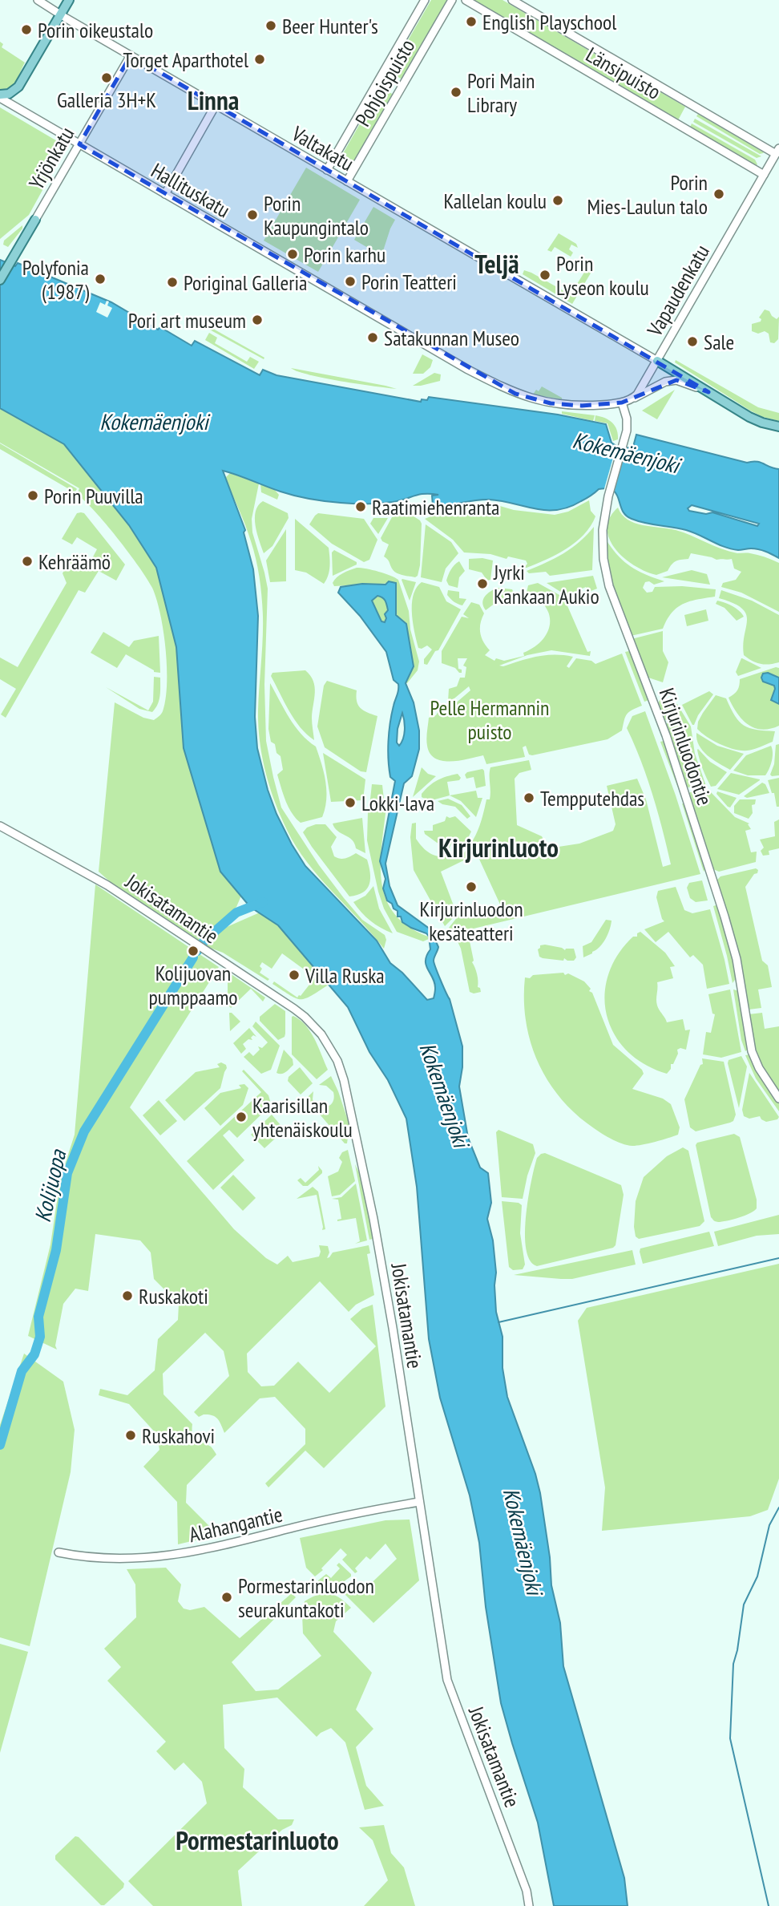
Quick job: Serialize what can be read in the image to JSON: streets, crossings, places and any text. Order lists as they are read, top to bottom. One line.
{"streets":{"street":["Länsipuisto","Pohjoispuisto","Valtakatu","Yrjönkatu","Hallituskatu","Vapaudenkatu","Kirjurinluodontie","Jokisatamantie","Alahangantie"]},"crossings":[["Länsipuisto","Vapaudenkatu"],["Pohjoispuisto","Valtakatu"],["Valtakatu","Yrjönkatu"],["Valtakatu","Vapaudenkatu"],["Yrjönkatu","Hallituskatu"],["Hallituskatu","Kirjurinluodontie"],["Jokisatamantie","Alahangantie"]],"districts":["Linna","Teljä","Kirjurinluoto","Pormestarinluoto"],"water":["Kokemäenjoki","Kolijuopa"],"parks":["Pelle Hermannin puisto"],"places":["English Playschool","Beer Hunter's","Porin oikeustalo","Torget Aparthotel","Galleria 3H+K","Pori Main Library","Porin Mies-Laulun talo","Kallelan koulu","Porin Kaupungintalo","Porin karhu","Porin Lyseon koulu","Polyfonia (1987)","Porin Teatteri","Poriginal Galleria","Pori art museum","Satakunnan Museo","Sale","Porin Puuvilla","Raatimiehenranta","Kehräämö","Jyrki Kankaan Aukio","Tempputehdas","Lokki-lava","Kirjurinluodon kesäteatteri","Kolijuovan pumppaamo","Villa Ruska","Kaarisillan yhtenäiskoulu","Ruskakoti","Ruskahovi","Pormestarinluodon seurakuntakoti"]}
